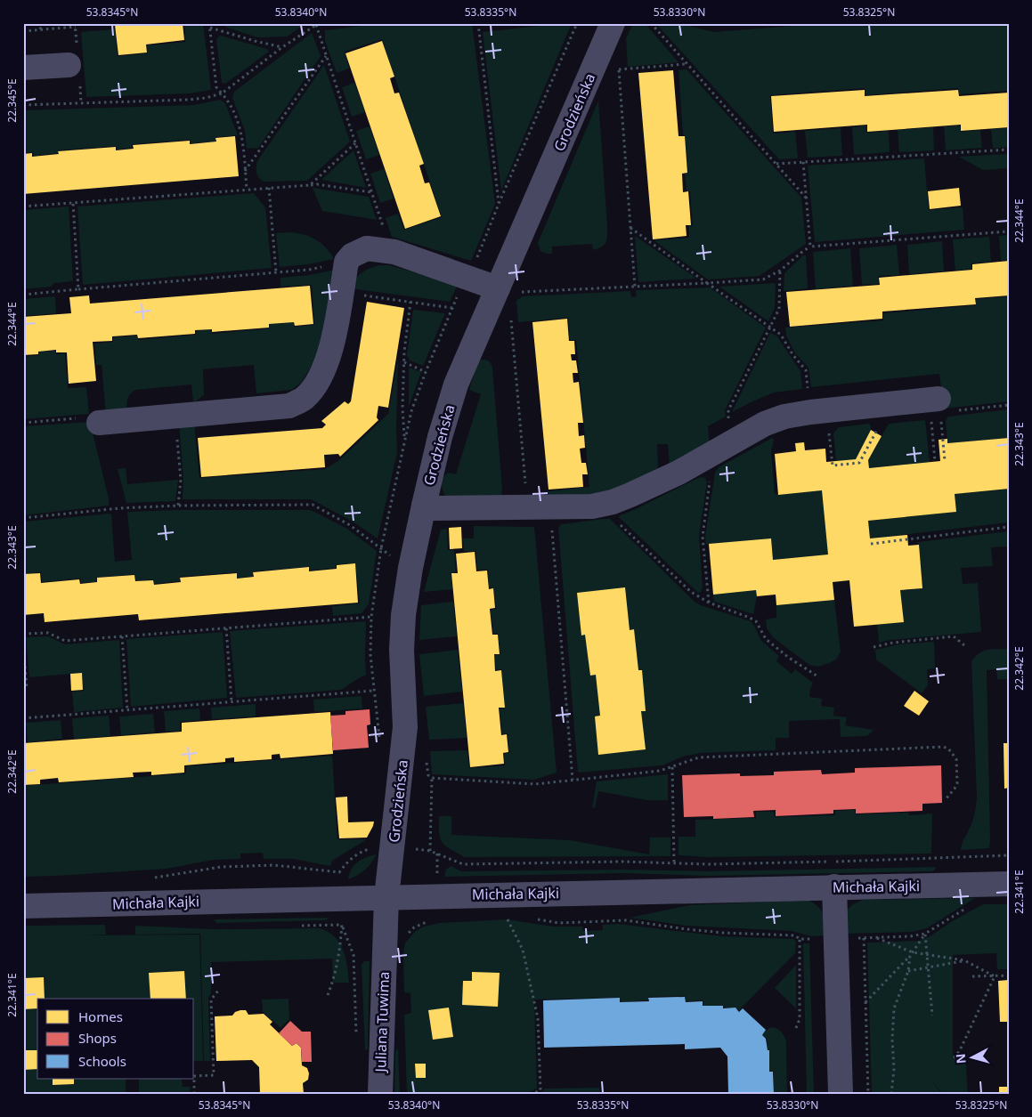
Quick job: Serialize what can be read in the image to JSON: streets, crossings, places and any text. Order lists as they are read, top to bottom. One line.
{"streets":{"street":["Grodzieńska","Michała Kajki","Juliana Tuwima"]},"crossings":[["Grodzieńska","Michała Kajki"],["Grodzieńska","Juliana Tuwima"],["Michała Kajki","Juliana Tuwima"]],"legend":["Homes","Shops","Schools"],"north":"left","coordinates":["53.8345°N","53.8340°N","53.8335°N","53.8330°N","53.8325°N","22.345°E","22.344°E","22.343°E","22.342°E","22.341°E"]}
